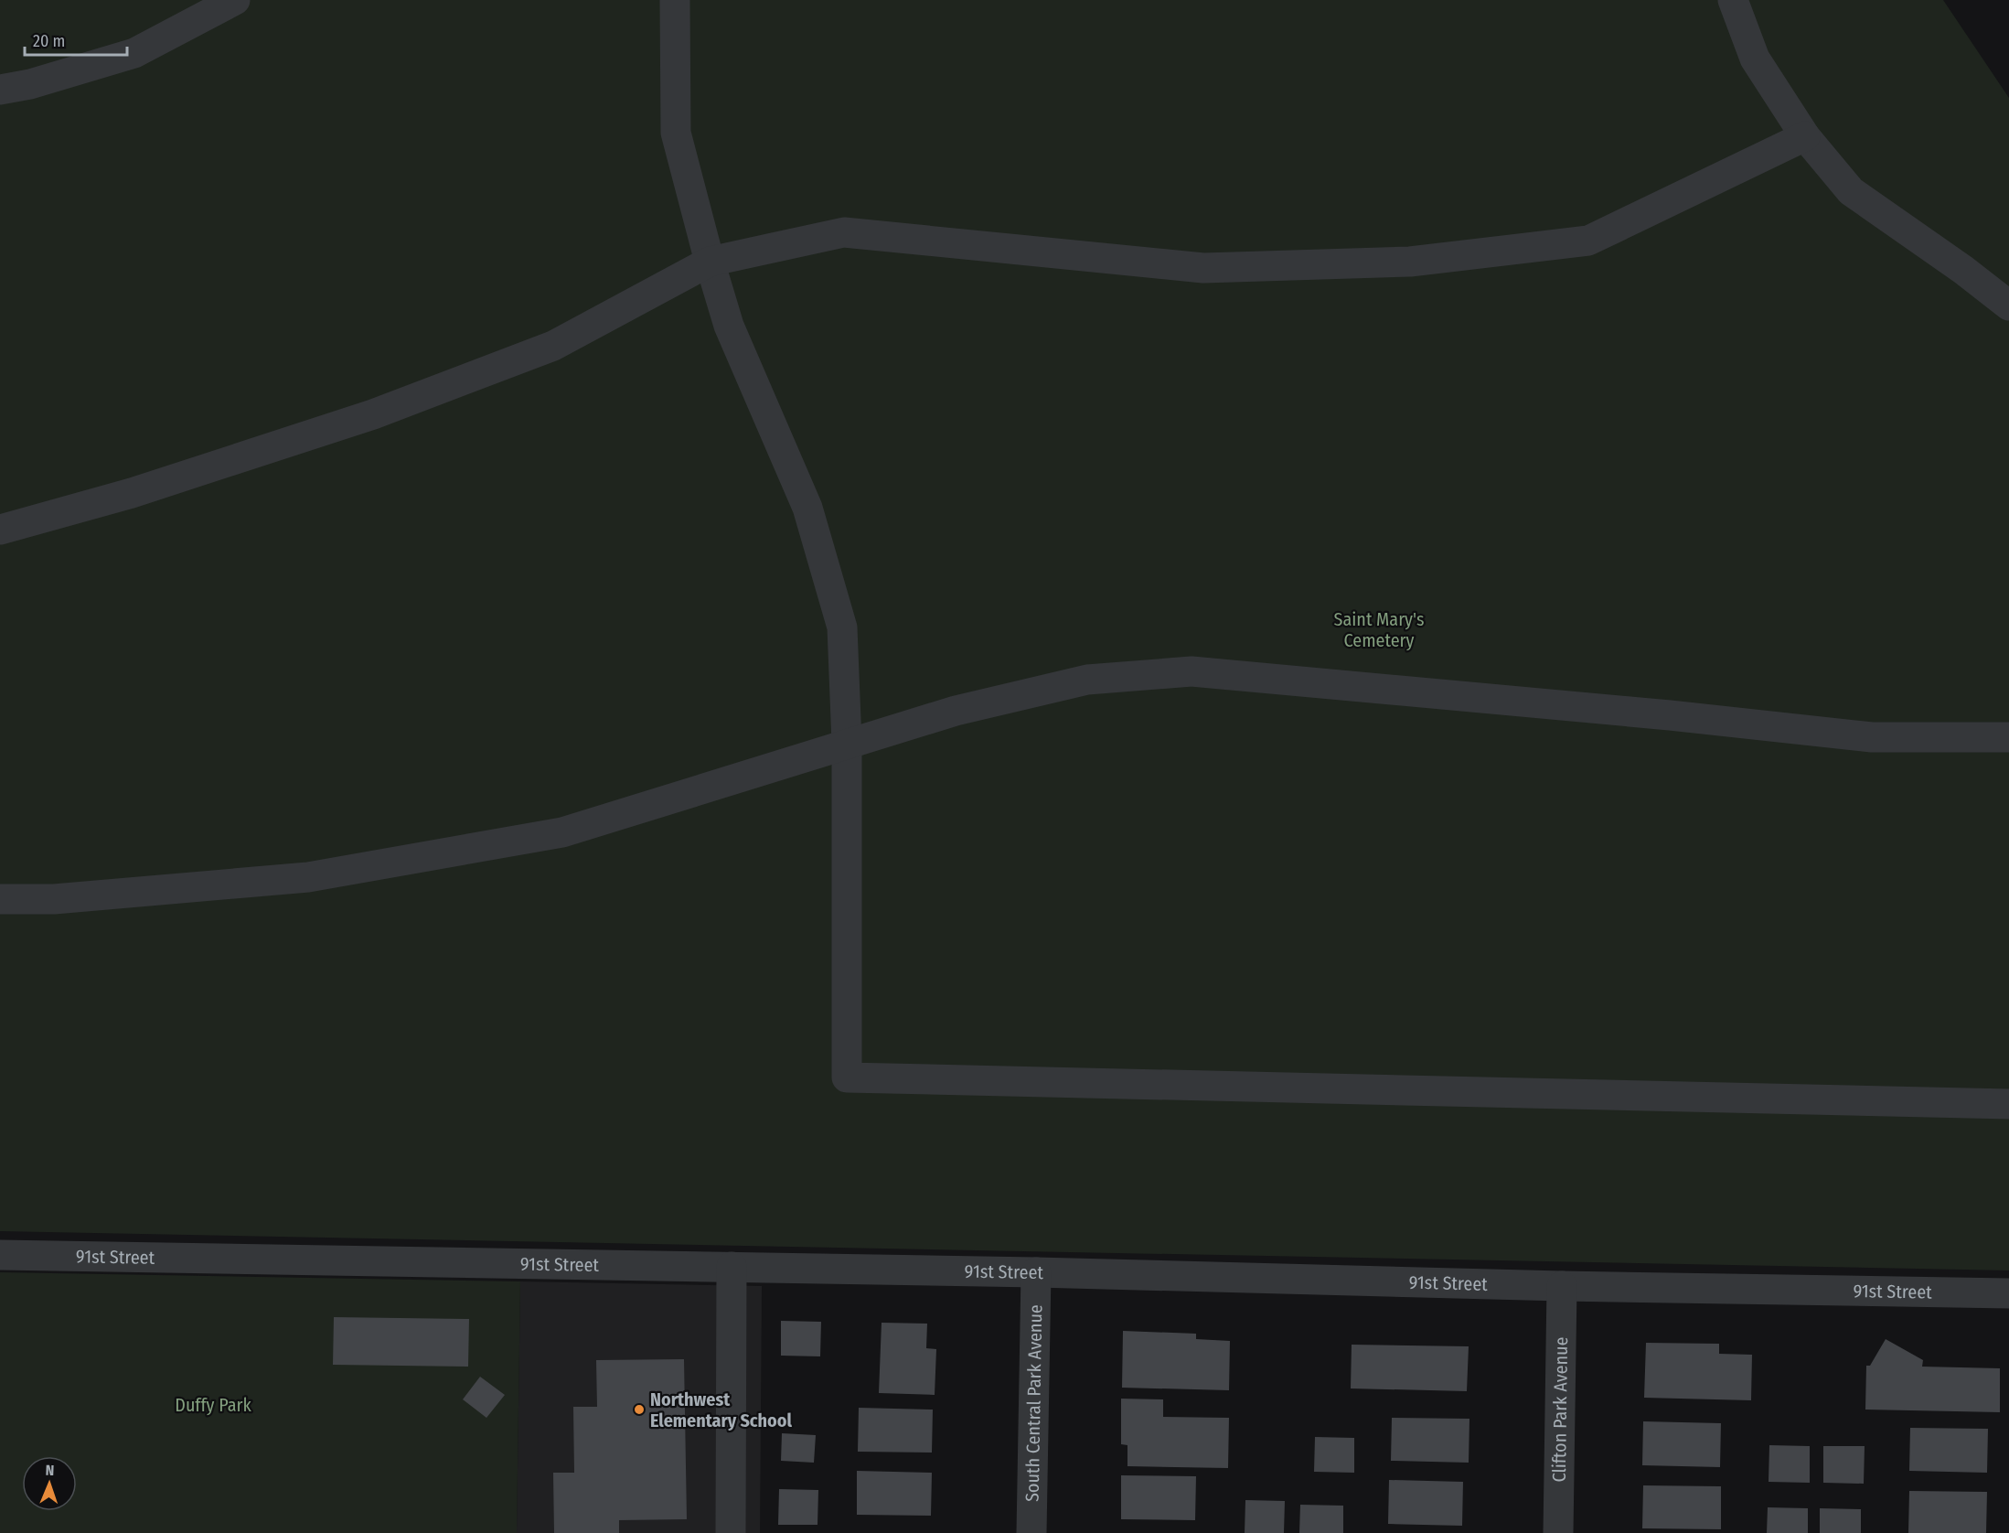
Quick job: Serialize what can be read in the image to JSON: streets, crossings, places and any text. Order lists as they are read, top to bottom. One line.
{"streets":{"street":["91st Street","South Central Park Avenue","Clifton Park Avenue"]},"crossings":[["91st Street","South Central Park Avenue"],["91st Street","Clifton Park Avenue"]],"parks":["Saint Mary's Cemetery","Duffy Park"],"places":["Northwest Elementary School"],"scale_bar":"20 m","north":"top"}
